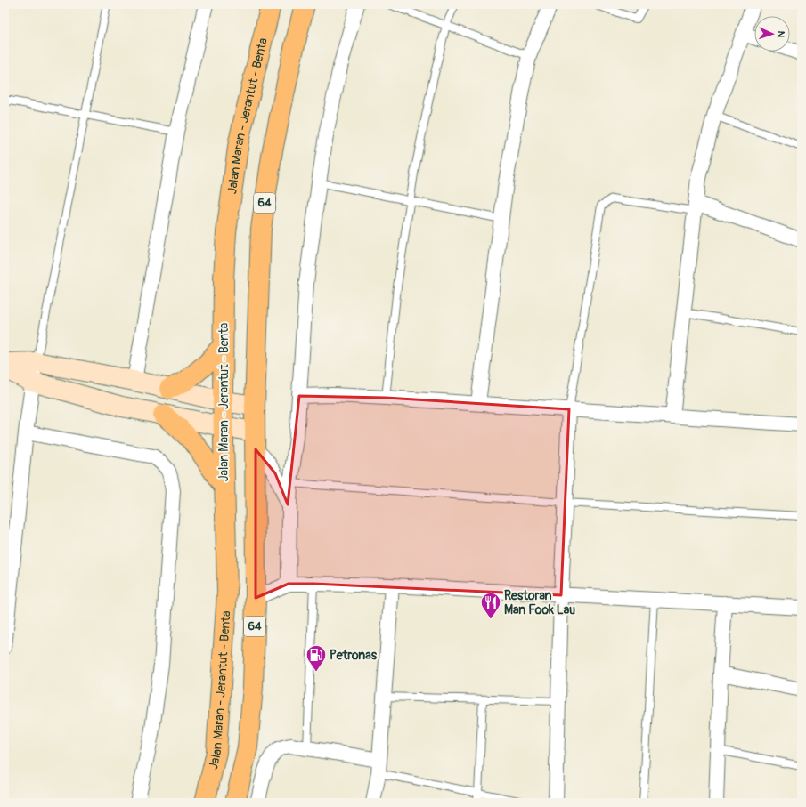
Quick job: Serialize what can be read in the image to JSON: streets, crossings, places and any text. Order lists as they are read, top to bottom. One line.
{"streets":{"main road":["Jalan Maran - Jerantut - Benta","64"]},"places":{"restaurant":["Restoran Man Fook Lau"],"fuel station":["Petronas"]},"north":"right"}
